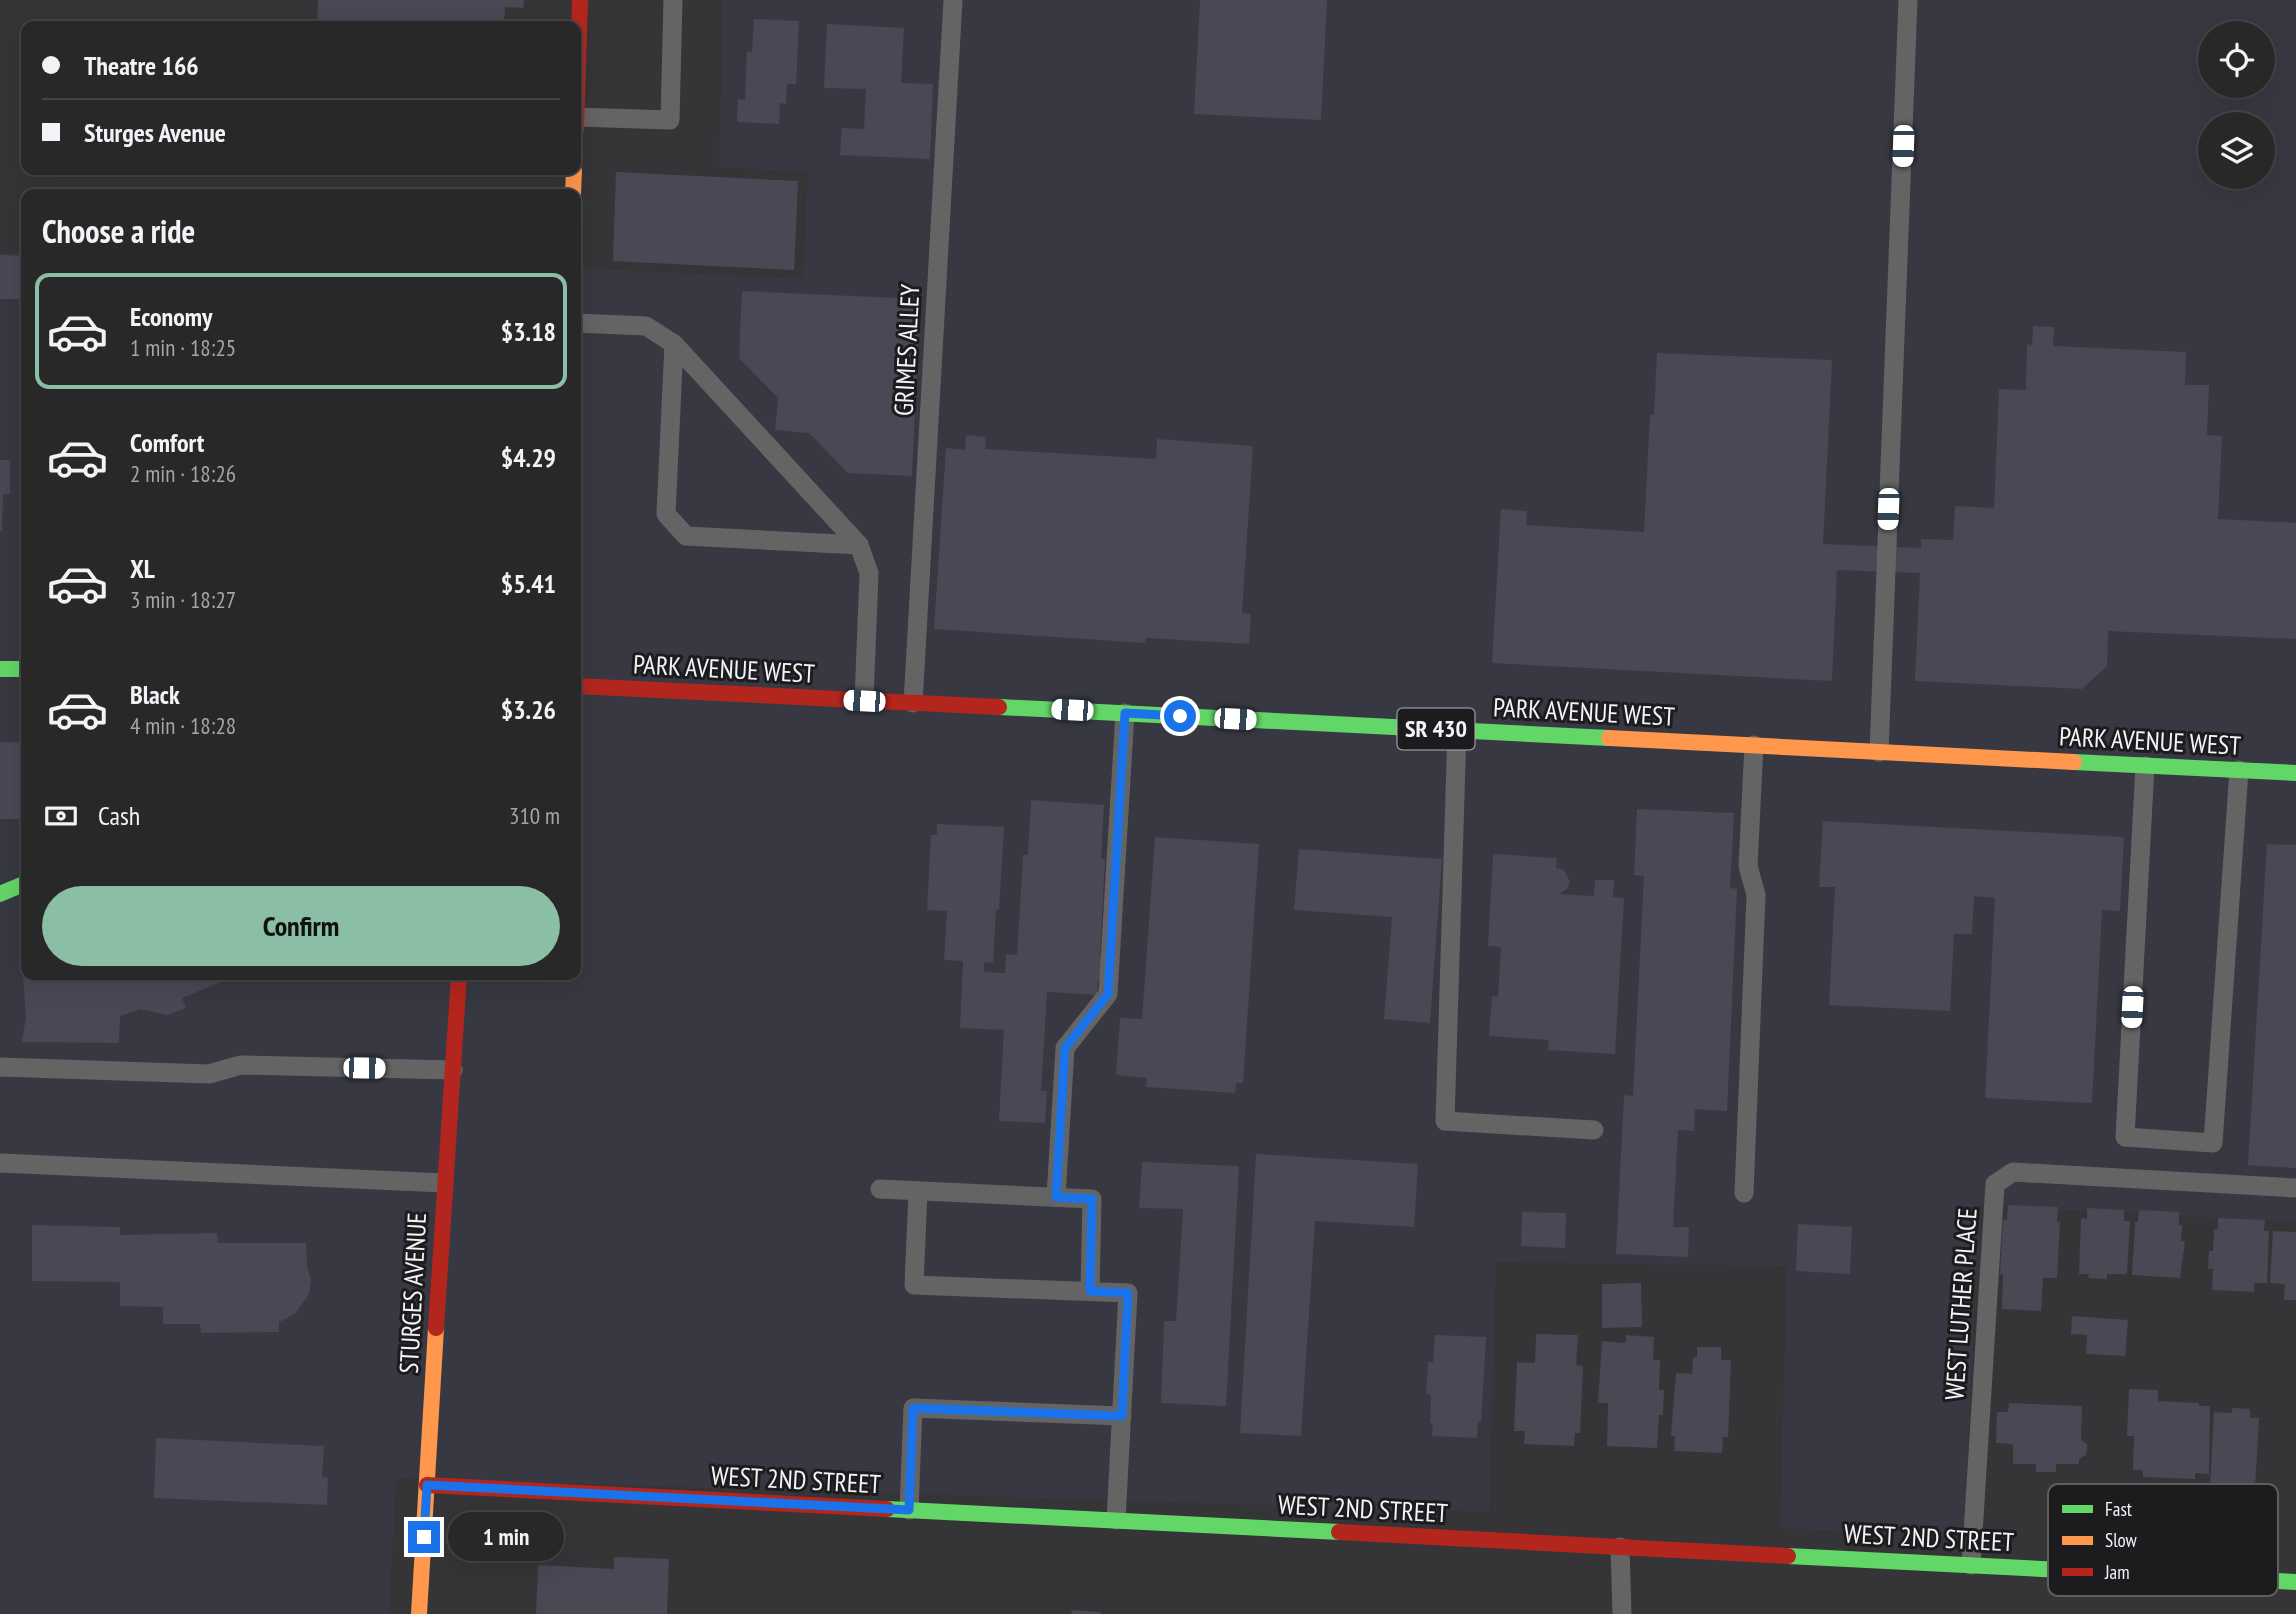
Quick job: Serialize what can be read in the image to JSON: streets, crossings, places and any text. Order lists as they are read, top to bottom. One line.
{"streets":{"street":["PARK AVENUE WEST","SR 430","STURGES AVENUE","WEST 2ND STREET"],"lane":["GRIMES ALLEY","WEST LUTHER PLACE"]},"crossings":[["GRIMES ALLEY","PARK AVENUE WEST"],["STURGES AVENUE","WEST 2ND STREET"],["WEST LUTHER PLACE","WEST 2ND STREET"]],"legend":["Fast","Slow","Jam"],"page":{"banner":["Theatre 166","Sturges Avenue"],"heading":"Choose a ride","list":[{"name":"Economy","note":"1 min · 18:25","value":"$3.18"},{"name":"Comfort","note":"2 min · 18:26","value":"$4.29"},{"name":"XL","note":"3 min · 18:27","value":"$5.41"},{"name":"Black","note":"4 min · 18:28","value":"$3.26"}],"pay":["Cash","310 m"],"buttons":"Confirm","bubble":"1 min"}}
